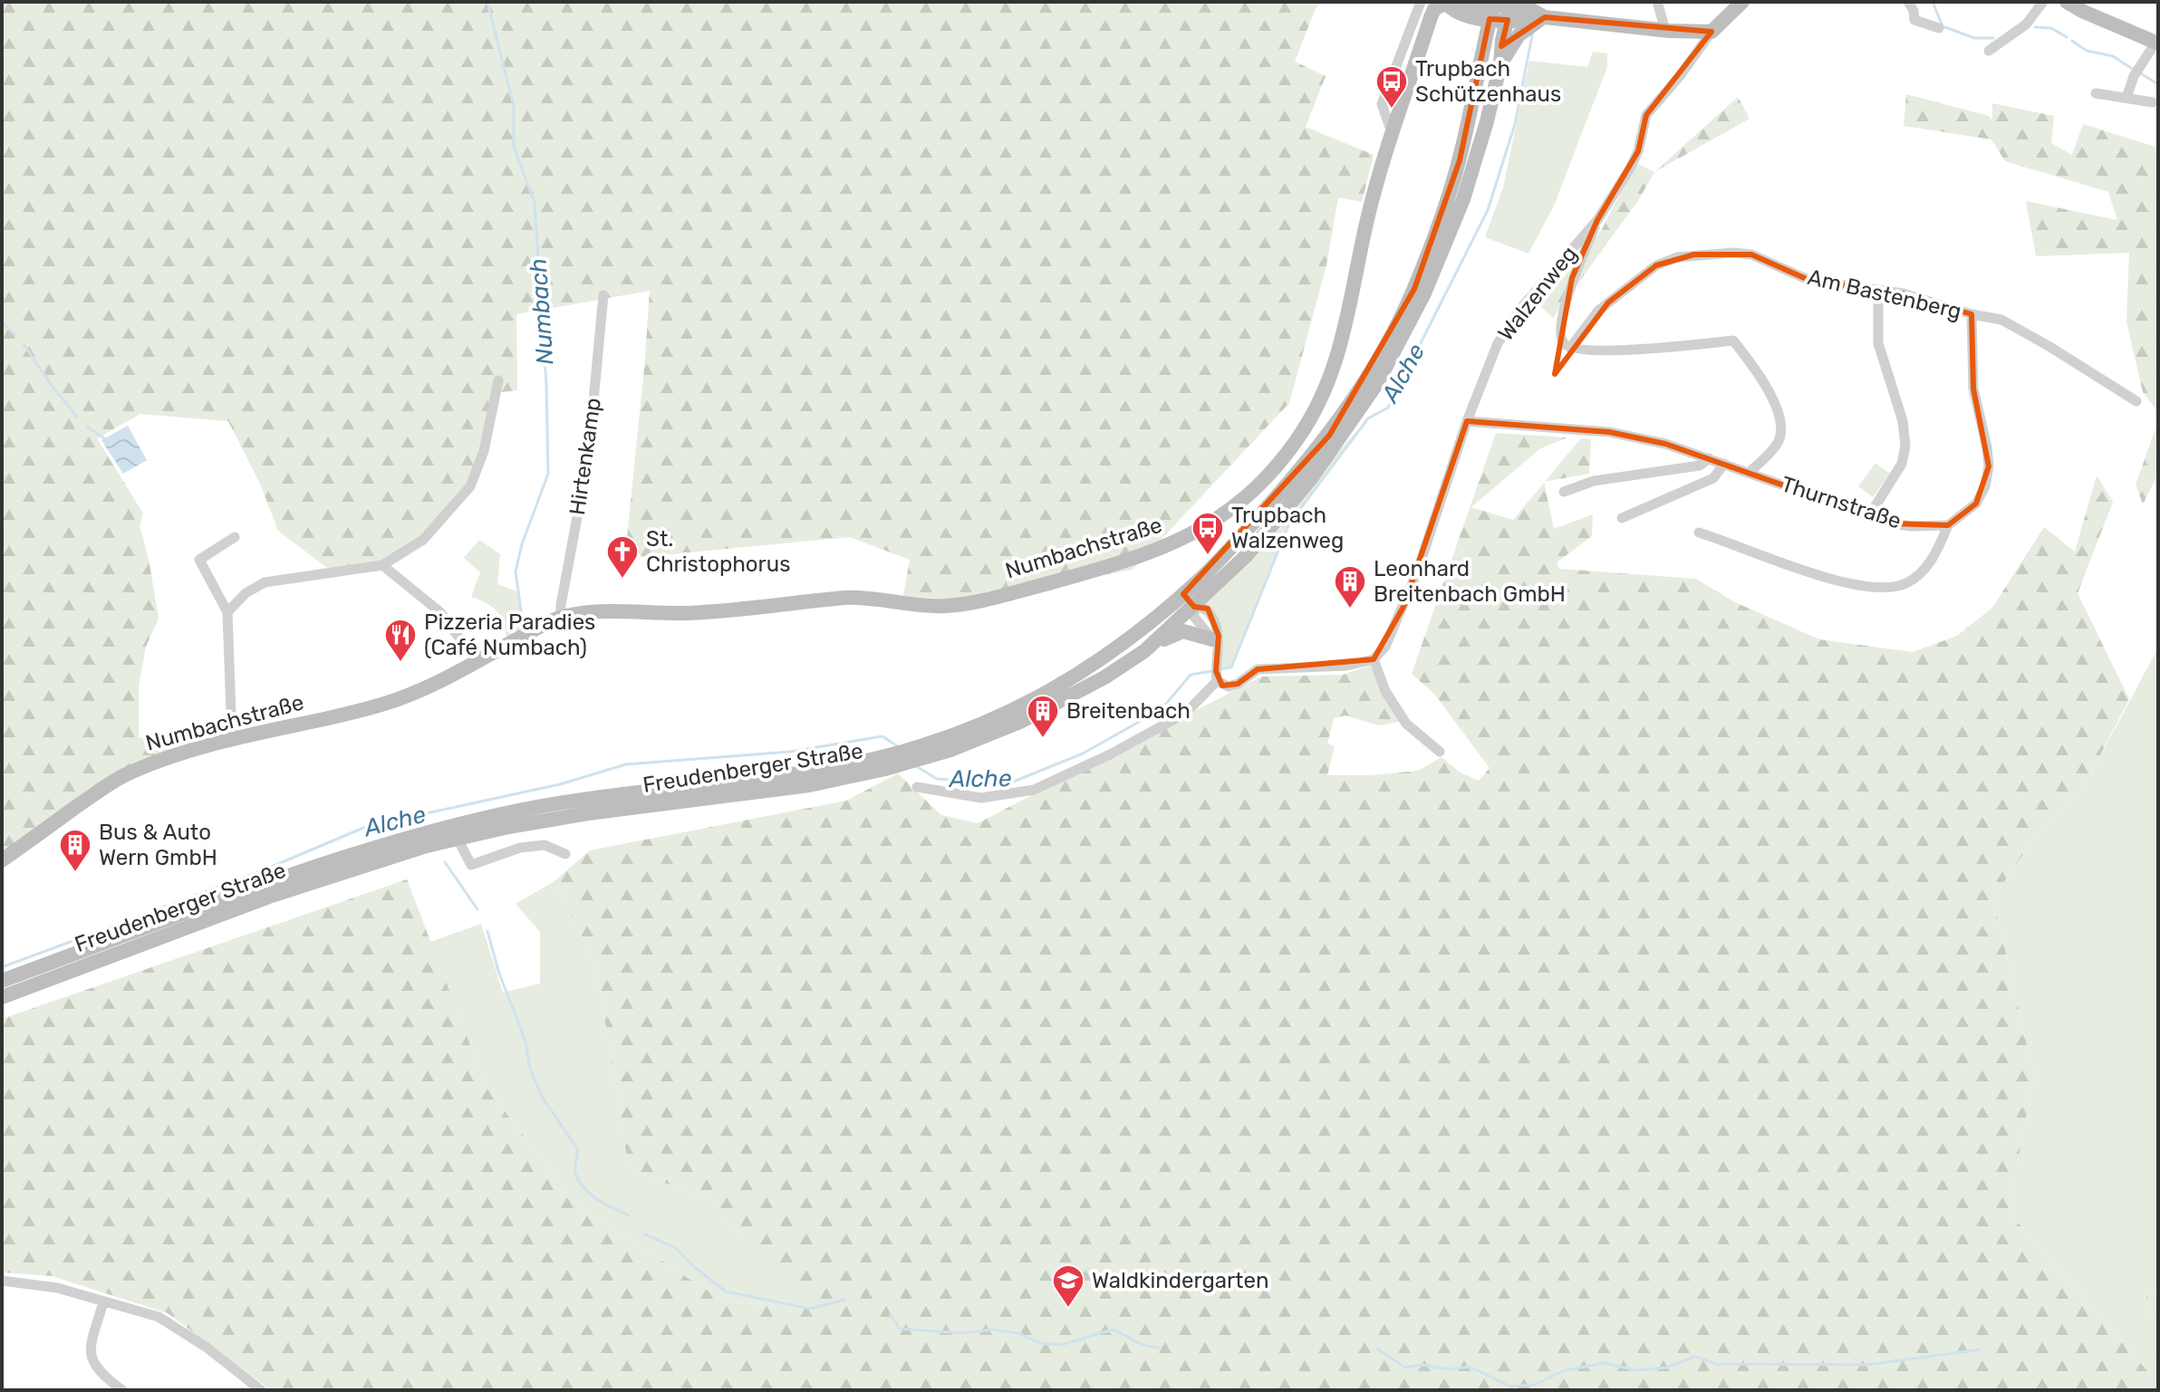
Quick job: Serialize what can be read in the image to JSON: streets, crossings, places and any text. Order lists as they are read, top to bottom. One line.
{"streets":{"main road":["Numbachstraße","Freudenberger Straße"],"street":["Walzenweg","Am Bastenberg","Hirtenkamp","Thurnstraße"]},"crossings":[["Walzenweg","Thurnstraße"],["Hirtenkamp","Numbachstraße"]],"water":["Numbach","Alche"],"places":{"bus stop":["Trupbach Schützenhaus","Trupbach Walzenweg"],"church":["St. Christophorus"],"building":["Leonhard Breitenbach GmbH","Breitenbach","Bus & Auto Wern GmbH"],"restaurant":["Pizzeria Paradies (Café Numbach)"],"school or university":["Waldkindergarten"]}}
